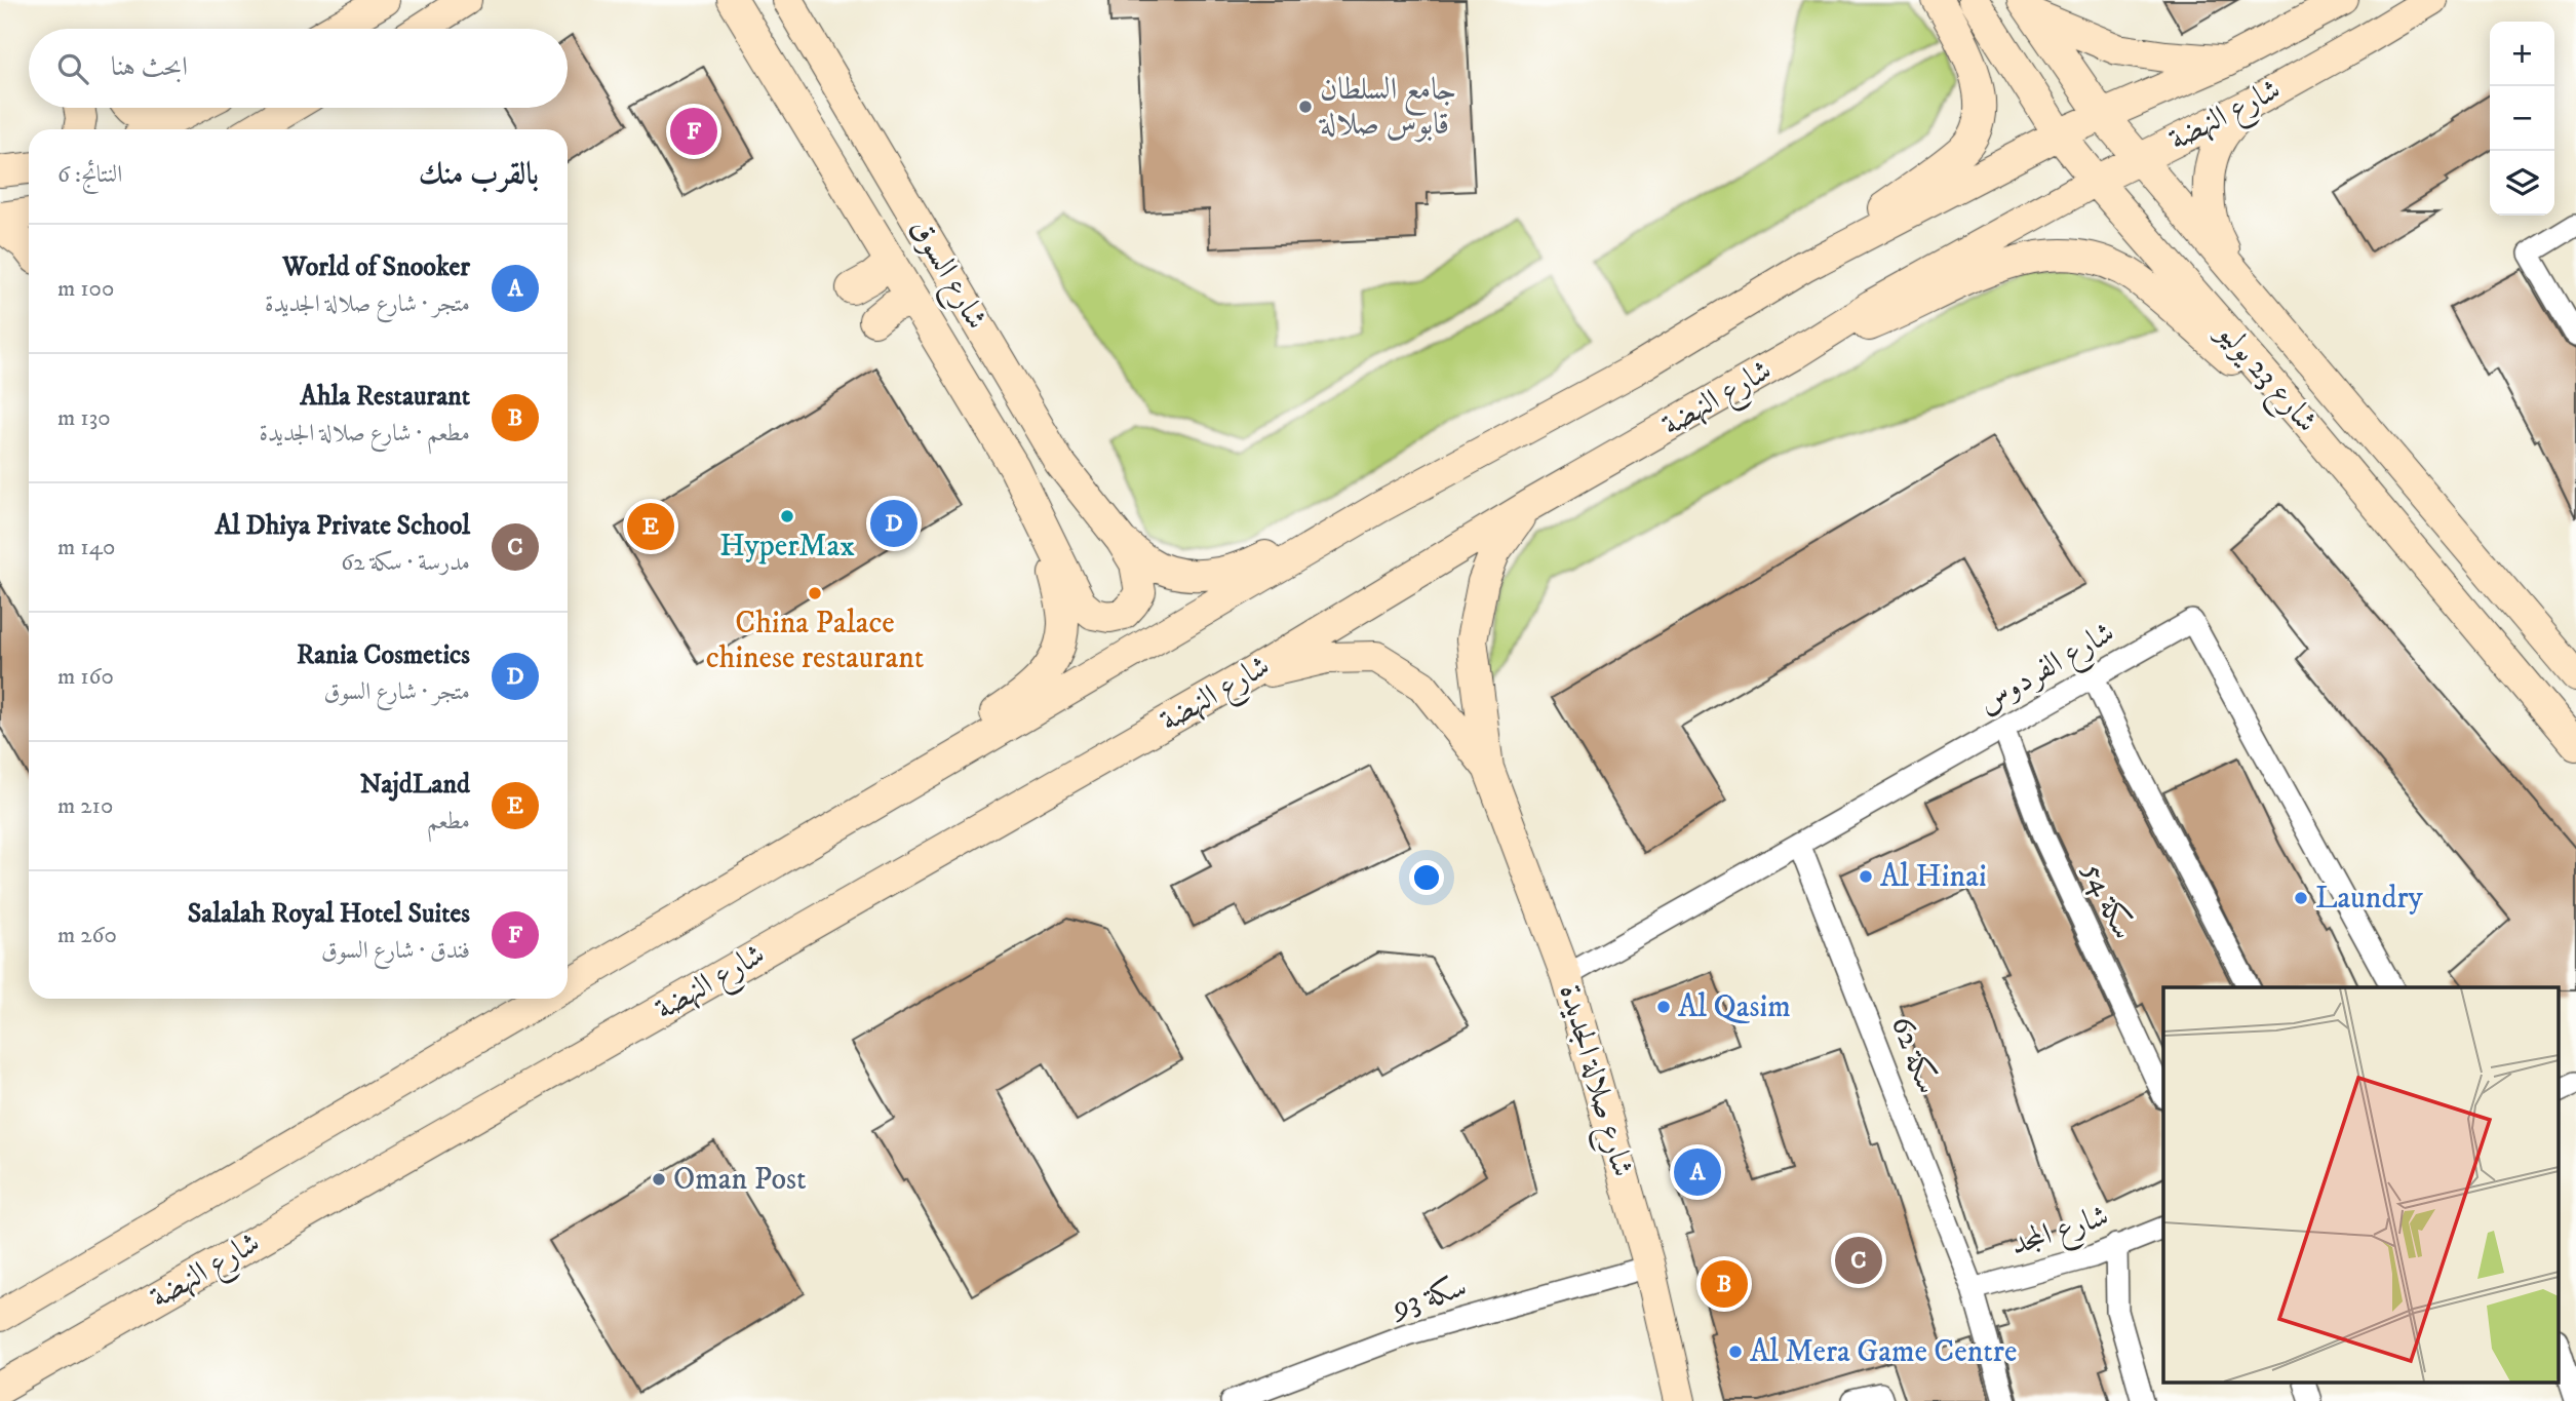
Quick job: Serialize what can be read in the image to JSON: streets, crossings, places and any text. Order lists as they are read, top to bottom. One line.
{"streets":{"main road":["شارع النهضة","شارع السوق","شارع 23 يوليو","شارع صلالة الجديدة"],"street":["شارع الفردوس","سكة 54","سكة 62","شارع المجد","سكة 93"]},"crossings":[["شارع النهضة","شارع 23 يوليو"],["شارع النهضة","شارع صلالة الجديدة"],["شارع الفردوس","سكة 54"],["شارع الفردوس","سكة 62"],["شارع الفردوس","شارع صلالة الجديدة"],["سكة 62","شارع المجد"],["شارع صلالة الجديدة","سكة 93"]],"places":["جامع السلطان قابوس صلالة","HyperMax","China Palace chinese restaurant","Al Hinai","Laundry","Al Qasim","Oman Post","Al Mera Game Centre"],"page":{"map_buttons":["+","−"],"search":"ابحث هنا","pins":["F","D","E","A","C","B"],"heading":["بالقرب منك","النتائج: 6"],"list":[{"mark":"A","name":"World of Snooker","note":"متجر · شارع صلالة الجديدة","value":"100 m"},{"mark":"B","name":"Ahla Restaurant","note":"مطعم · شارع صلالة الجديدة","value":"130 m"},{"mark":"C","name":"Al Dhiya Private School","note":"مدرسة · سكة 62","value":"140 m"},{"mark":"D","name":"Rania Cosmetics","note":"متجر · شارع السوق","value":"160 m"},{"mark":"E","name":"NajdLand","note":"مطعم","value":"210 m"},{"mark":"F","name":"Salalah Royal Hotel Suites","note":"فندق · شارع السوق","value":"260 m"}]}}
